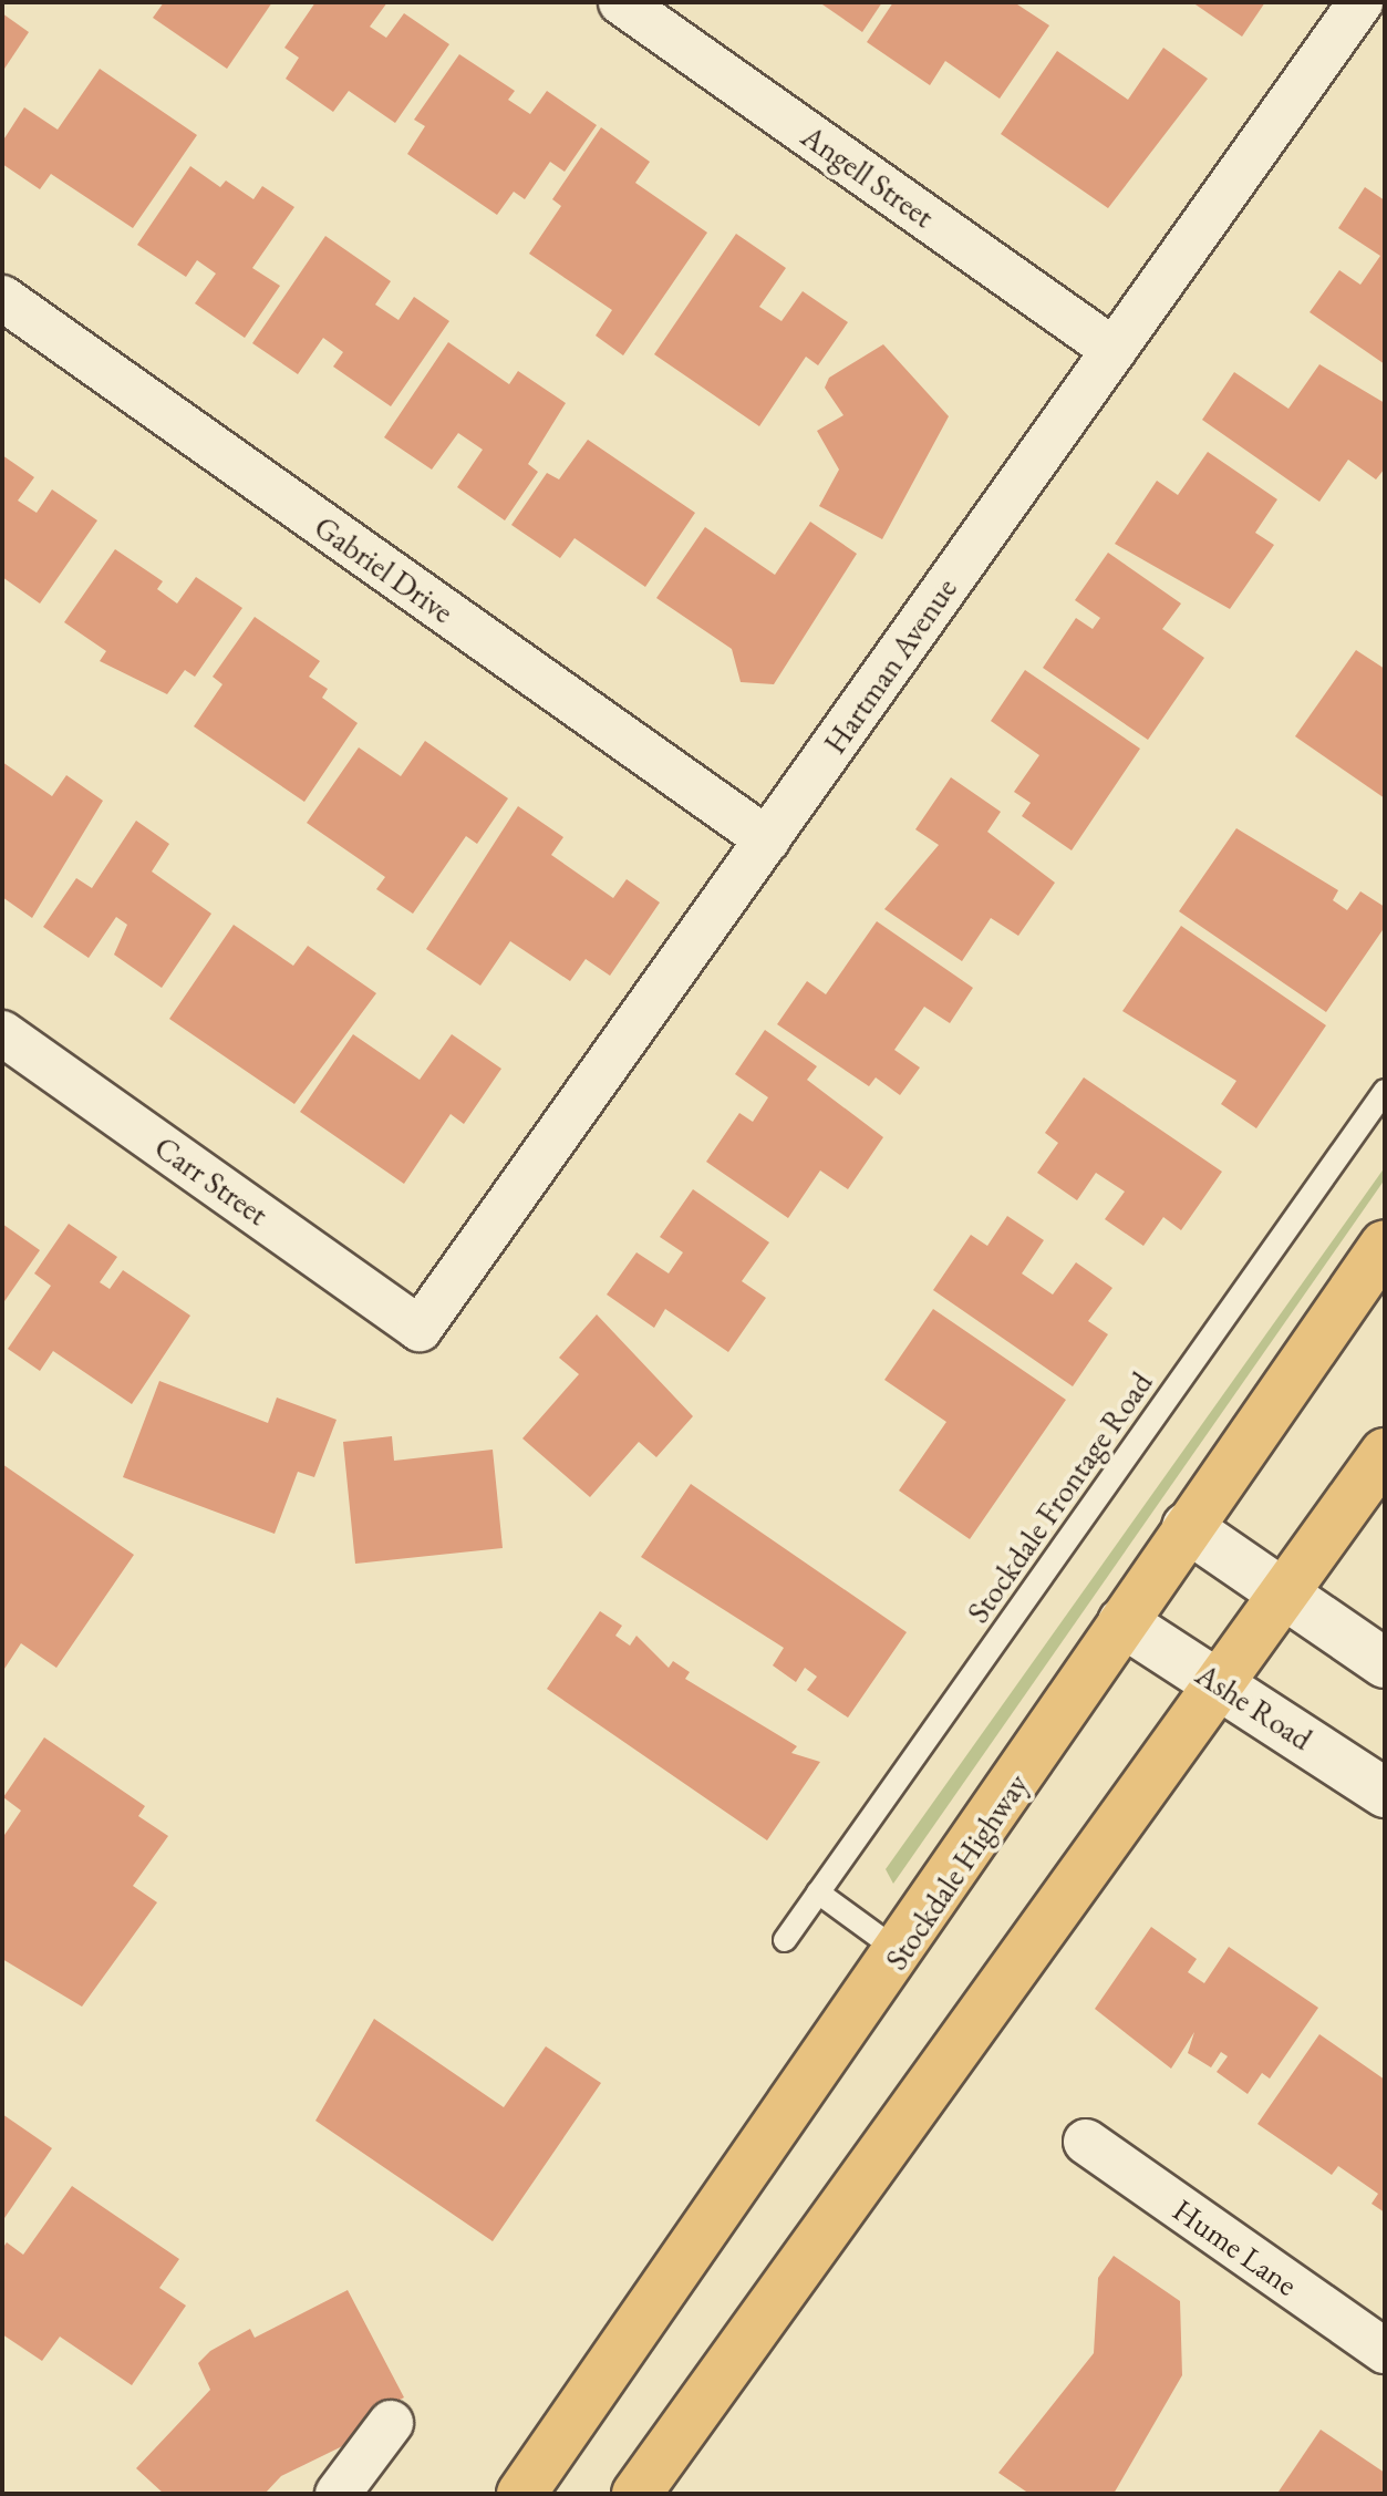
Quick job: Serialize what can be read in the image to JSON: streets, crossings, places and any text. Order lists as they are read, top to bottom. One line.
{"streets":{"main road":["Stockdale Highway"],"street":["Angell Street","Gabriel Drive","Hartman Avenue","Carr Street","Ashe Road","Hume Lane"],"lane":["Stockdale Frontage Road"]},"crossings":[["Angell Street","Hartman Avenue"],["Gabriel Drive","Hartman Avenue"],["Hartman Avenue","Carr Street"],["Ashe Road","Stockdale Highway"]]}
